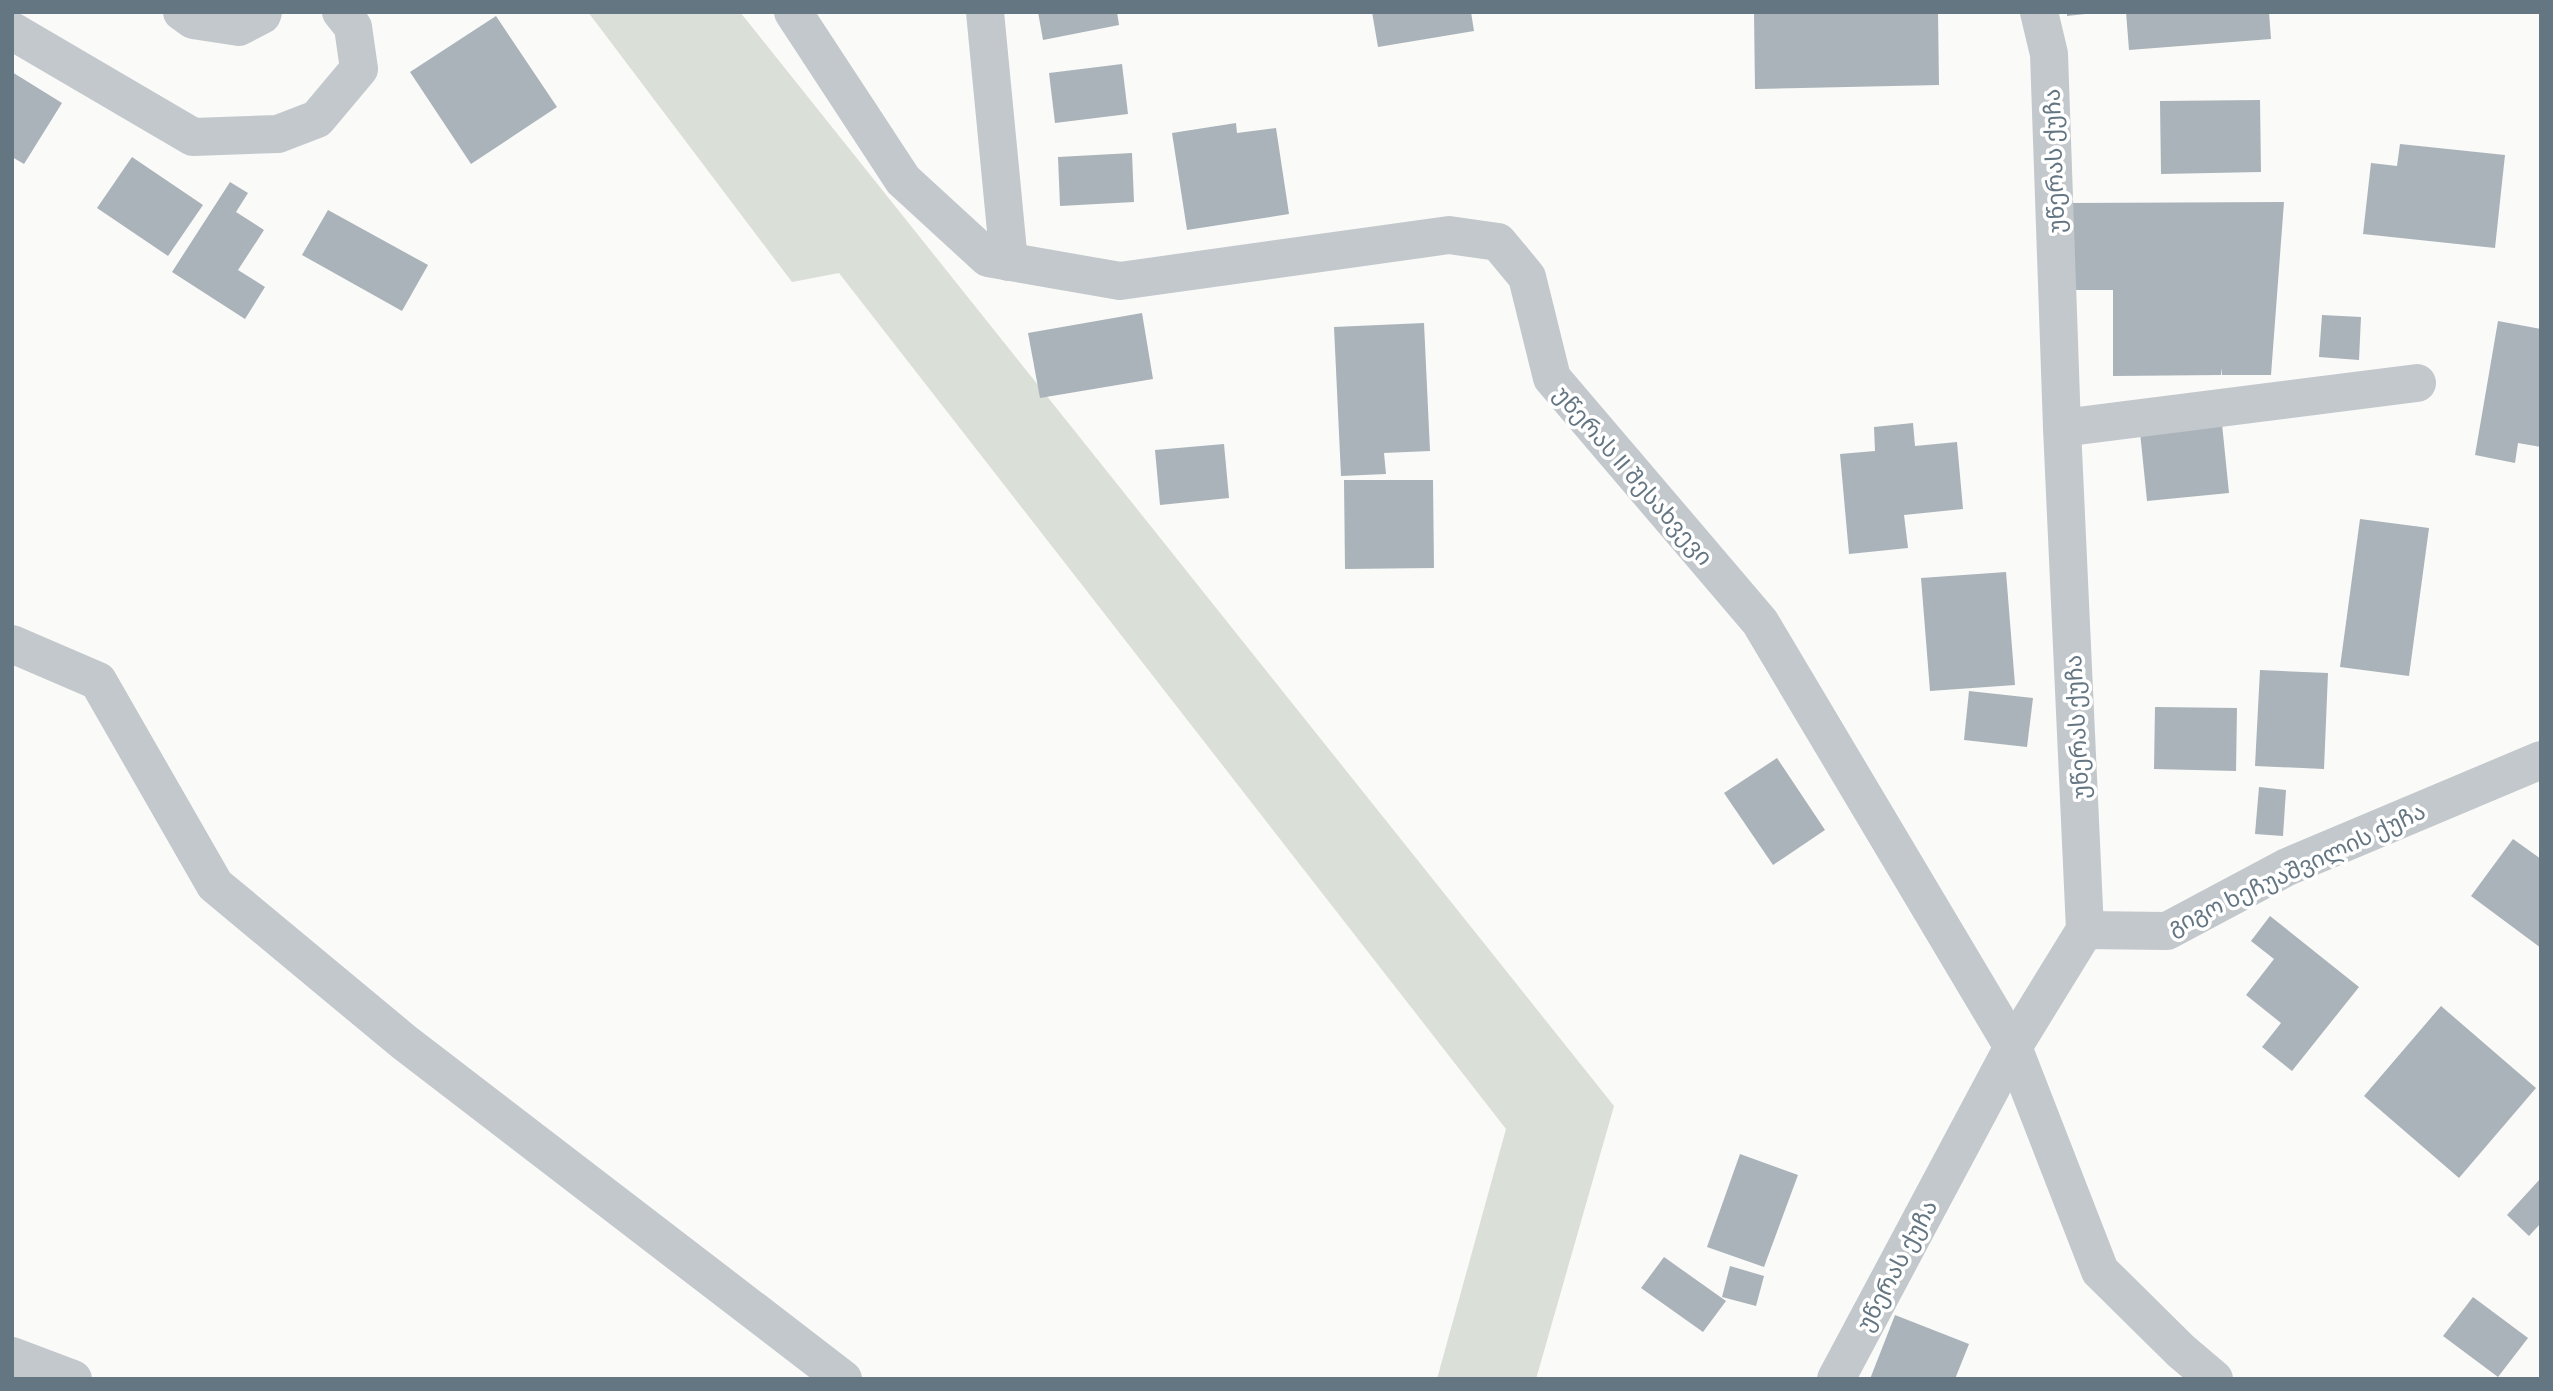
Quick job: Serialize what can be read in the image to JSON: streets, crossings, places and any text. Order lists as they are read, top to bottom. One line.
{"streets":{"street":["უწერას ქუჩა","უწერას II შესახვევი","გიგო ხეჩუაშვილის ქუჩა"]},"crossings":[["უწერას ქუჩა","უწერას II შესახვევი"],["უწერას ქუჩა","გიგო ხეჩუაშვილის ქუჩა"]]}
